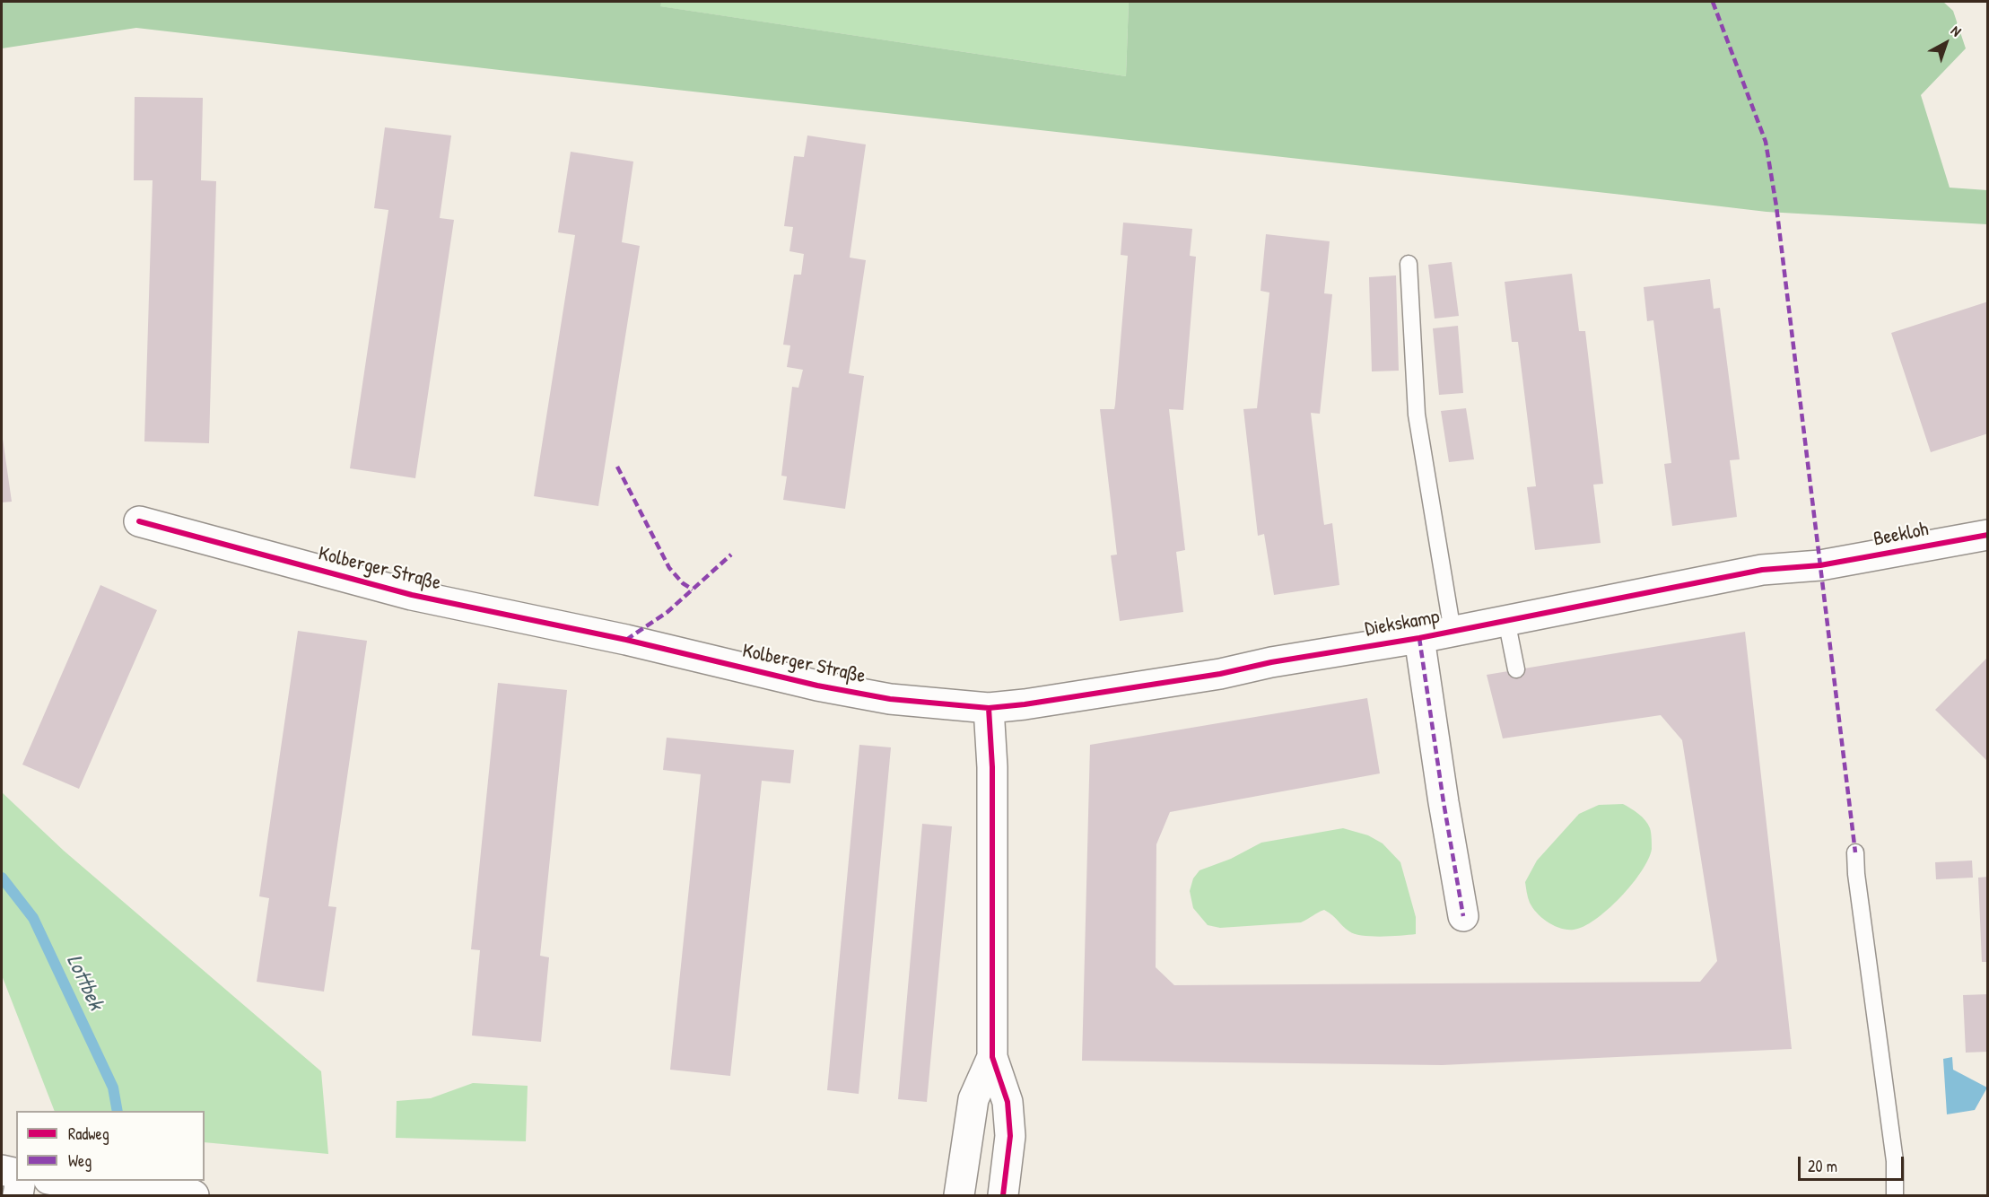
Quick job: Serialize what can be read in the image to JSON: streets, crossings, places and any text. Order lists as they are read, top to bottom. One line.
{"streets":{"street":["Beekloh","Kolberger Straße","Diekskamp"]},"crossings":[["Beekloh","Diekskamp"],["Kolberger Straße","Diekskamp"]],"water":["Lottbek"],"legend":["Radweg","Weg"],"scale_bar":"20 m","north":"top right"}
